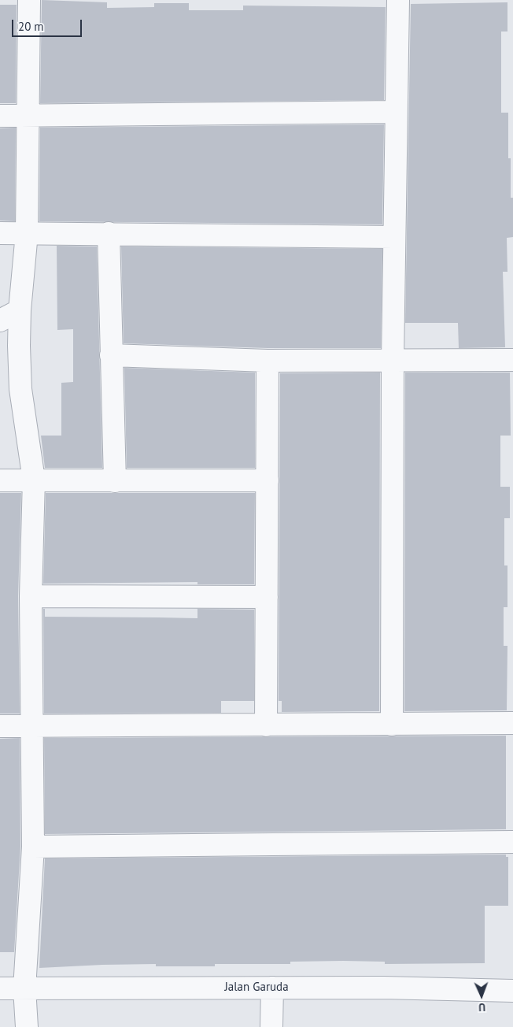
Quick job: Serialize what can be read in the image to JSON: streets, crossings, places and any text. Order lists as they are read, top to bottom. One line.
{"streets":{"street":["Jalan Garuda"]},"scale_bar":"20 m","north":"bottom"}
